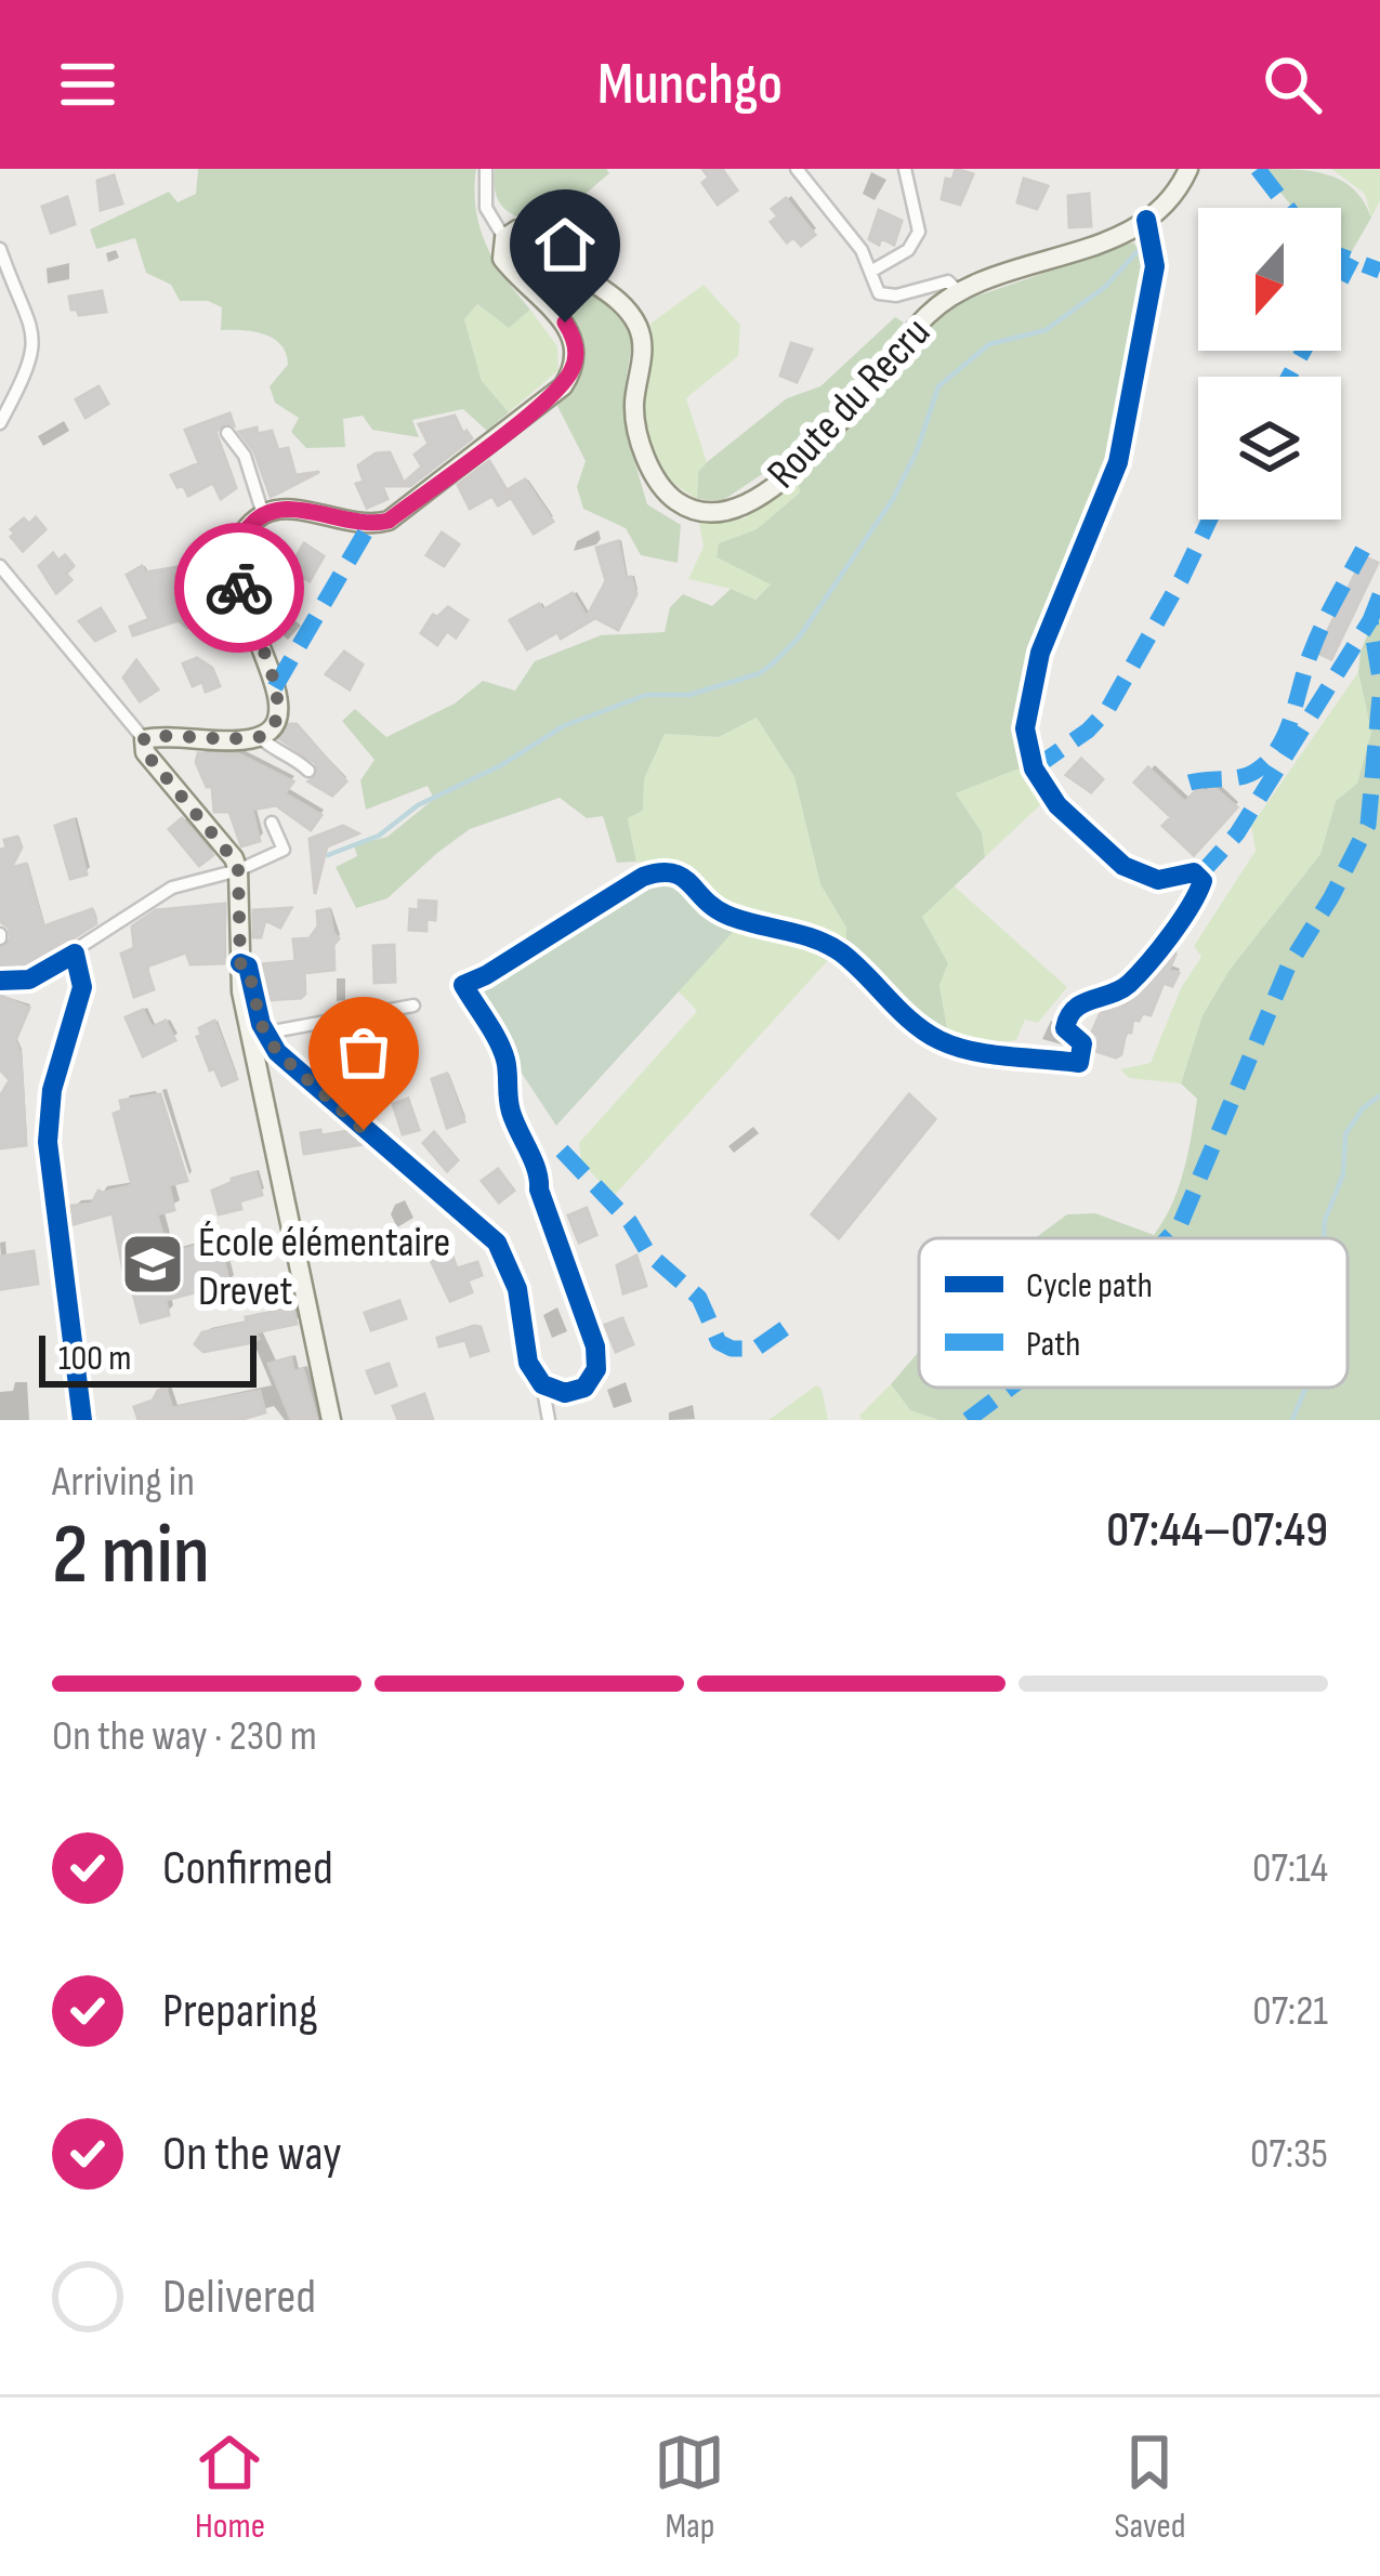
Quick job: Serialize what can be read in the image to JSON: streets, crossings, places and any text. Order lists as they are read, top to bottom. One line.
{"streets":{"street":["Route du Recru"]},"places":{"school or university":["École élémentaire Drevet"]},"legend":["Cycle path","Path"],"scale_bar":"100 m","north":"bottom","page":{"header":"Munchgo","scale":"100 m","heading":["2 min","Arriving in","07:44–07:49"],"bar":"On the way · 230 m","list":[["Confirmed","07:14"],["Preparing","07:21"],["On the way","07:35"],"Delivered"],"tabs":["Home","Map","Saved"]}}
